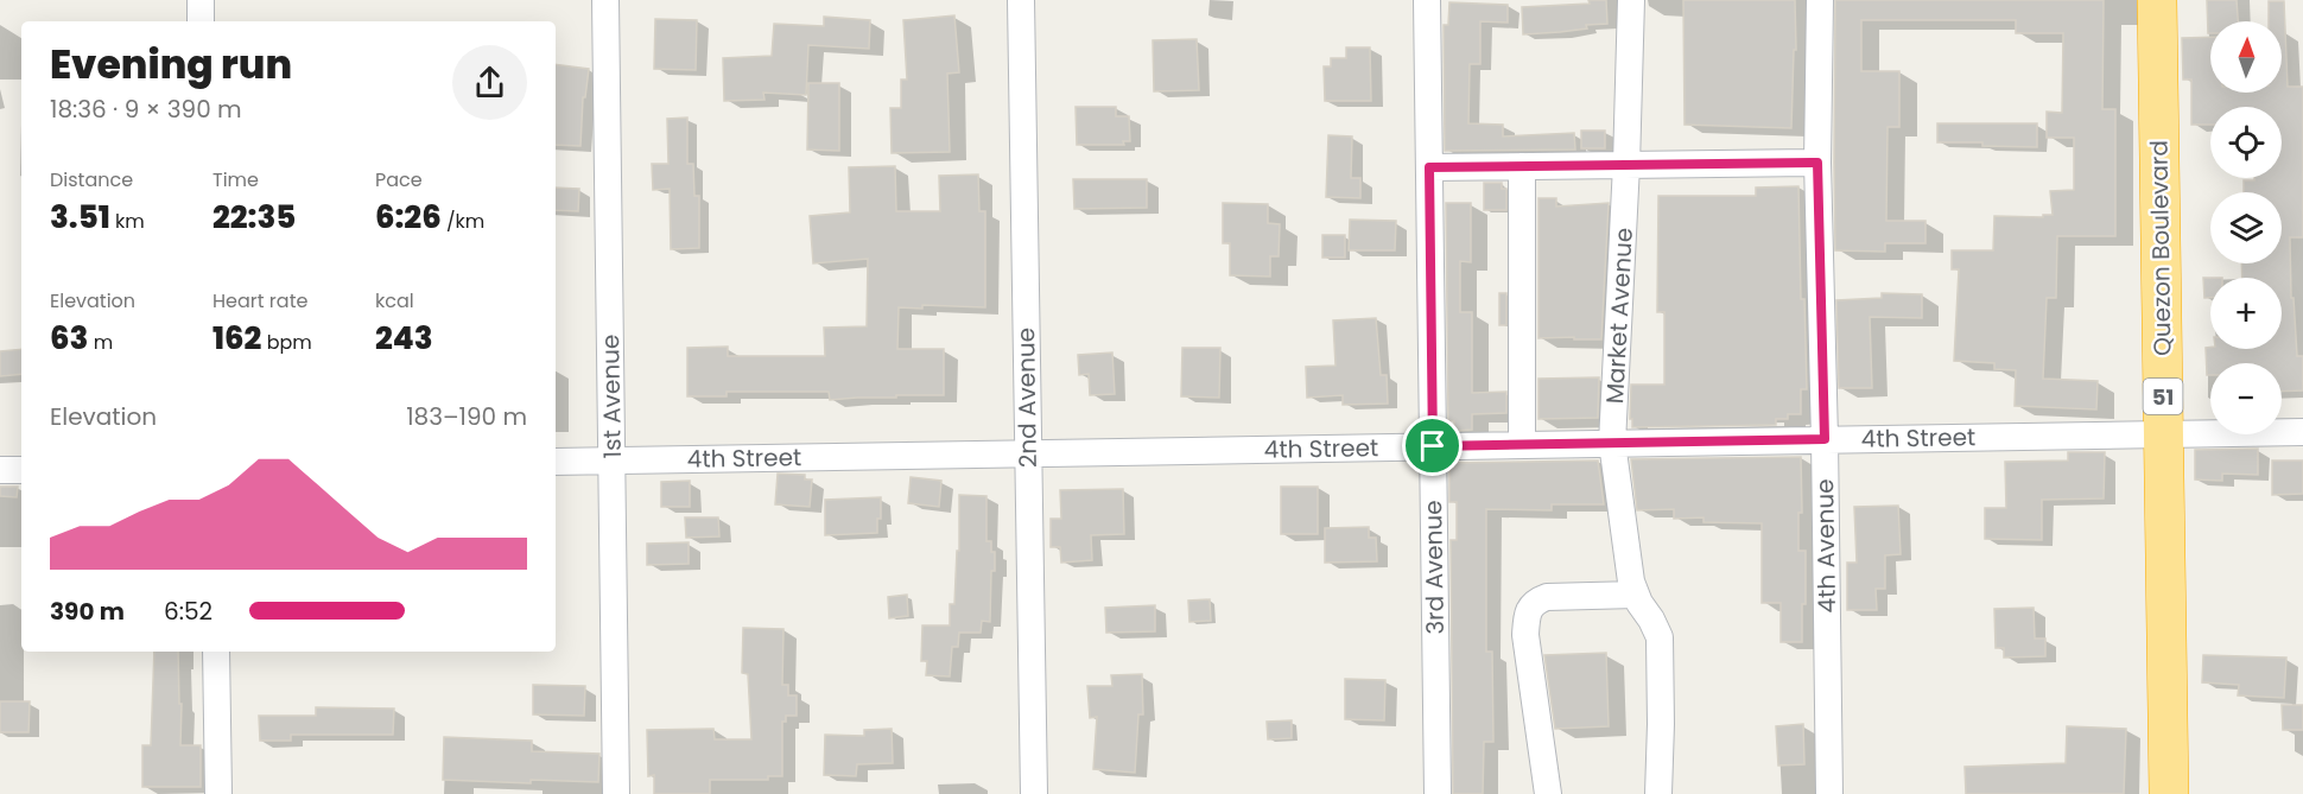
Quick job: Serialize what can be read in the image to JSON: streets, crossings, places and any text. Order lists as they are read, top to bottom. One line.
{"streets":{"highway":["Quezon Boulevard","51"],"street":["Market Avenue","1st Avenue","2nd Avenue","4th Street","4th Avenue","3rd Avenue"]},"crossings":[["Quezon Boulevard","4th Street"],["Market Avenue","4th Street"],["1st Avenue","4th Street"],["2nd Avenue","4th Street"],["4th Street","4th Avenue"],["4th Street","3rd Avenue"]],"north":"top","page":{"map_buttons":["+","−"],"heading":["Evening run","18:36 · 9 × 390 m"],"stats":[["Distance","3.51 km"],["Time","22:35"],["Pace","6:26 /km"],["Elevation","63 m"],["Heart rate","162 bpm"],["kcal","243"]],"chart":["Elevation","183–190 m"],"list":[{"name":"390 m","note":"6:52"}]}}
